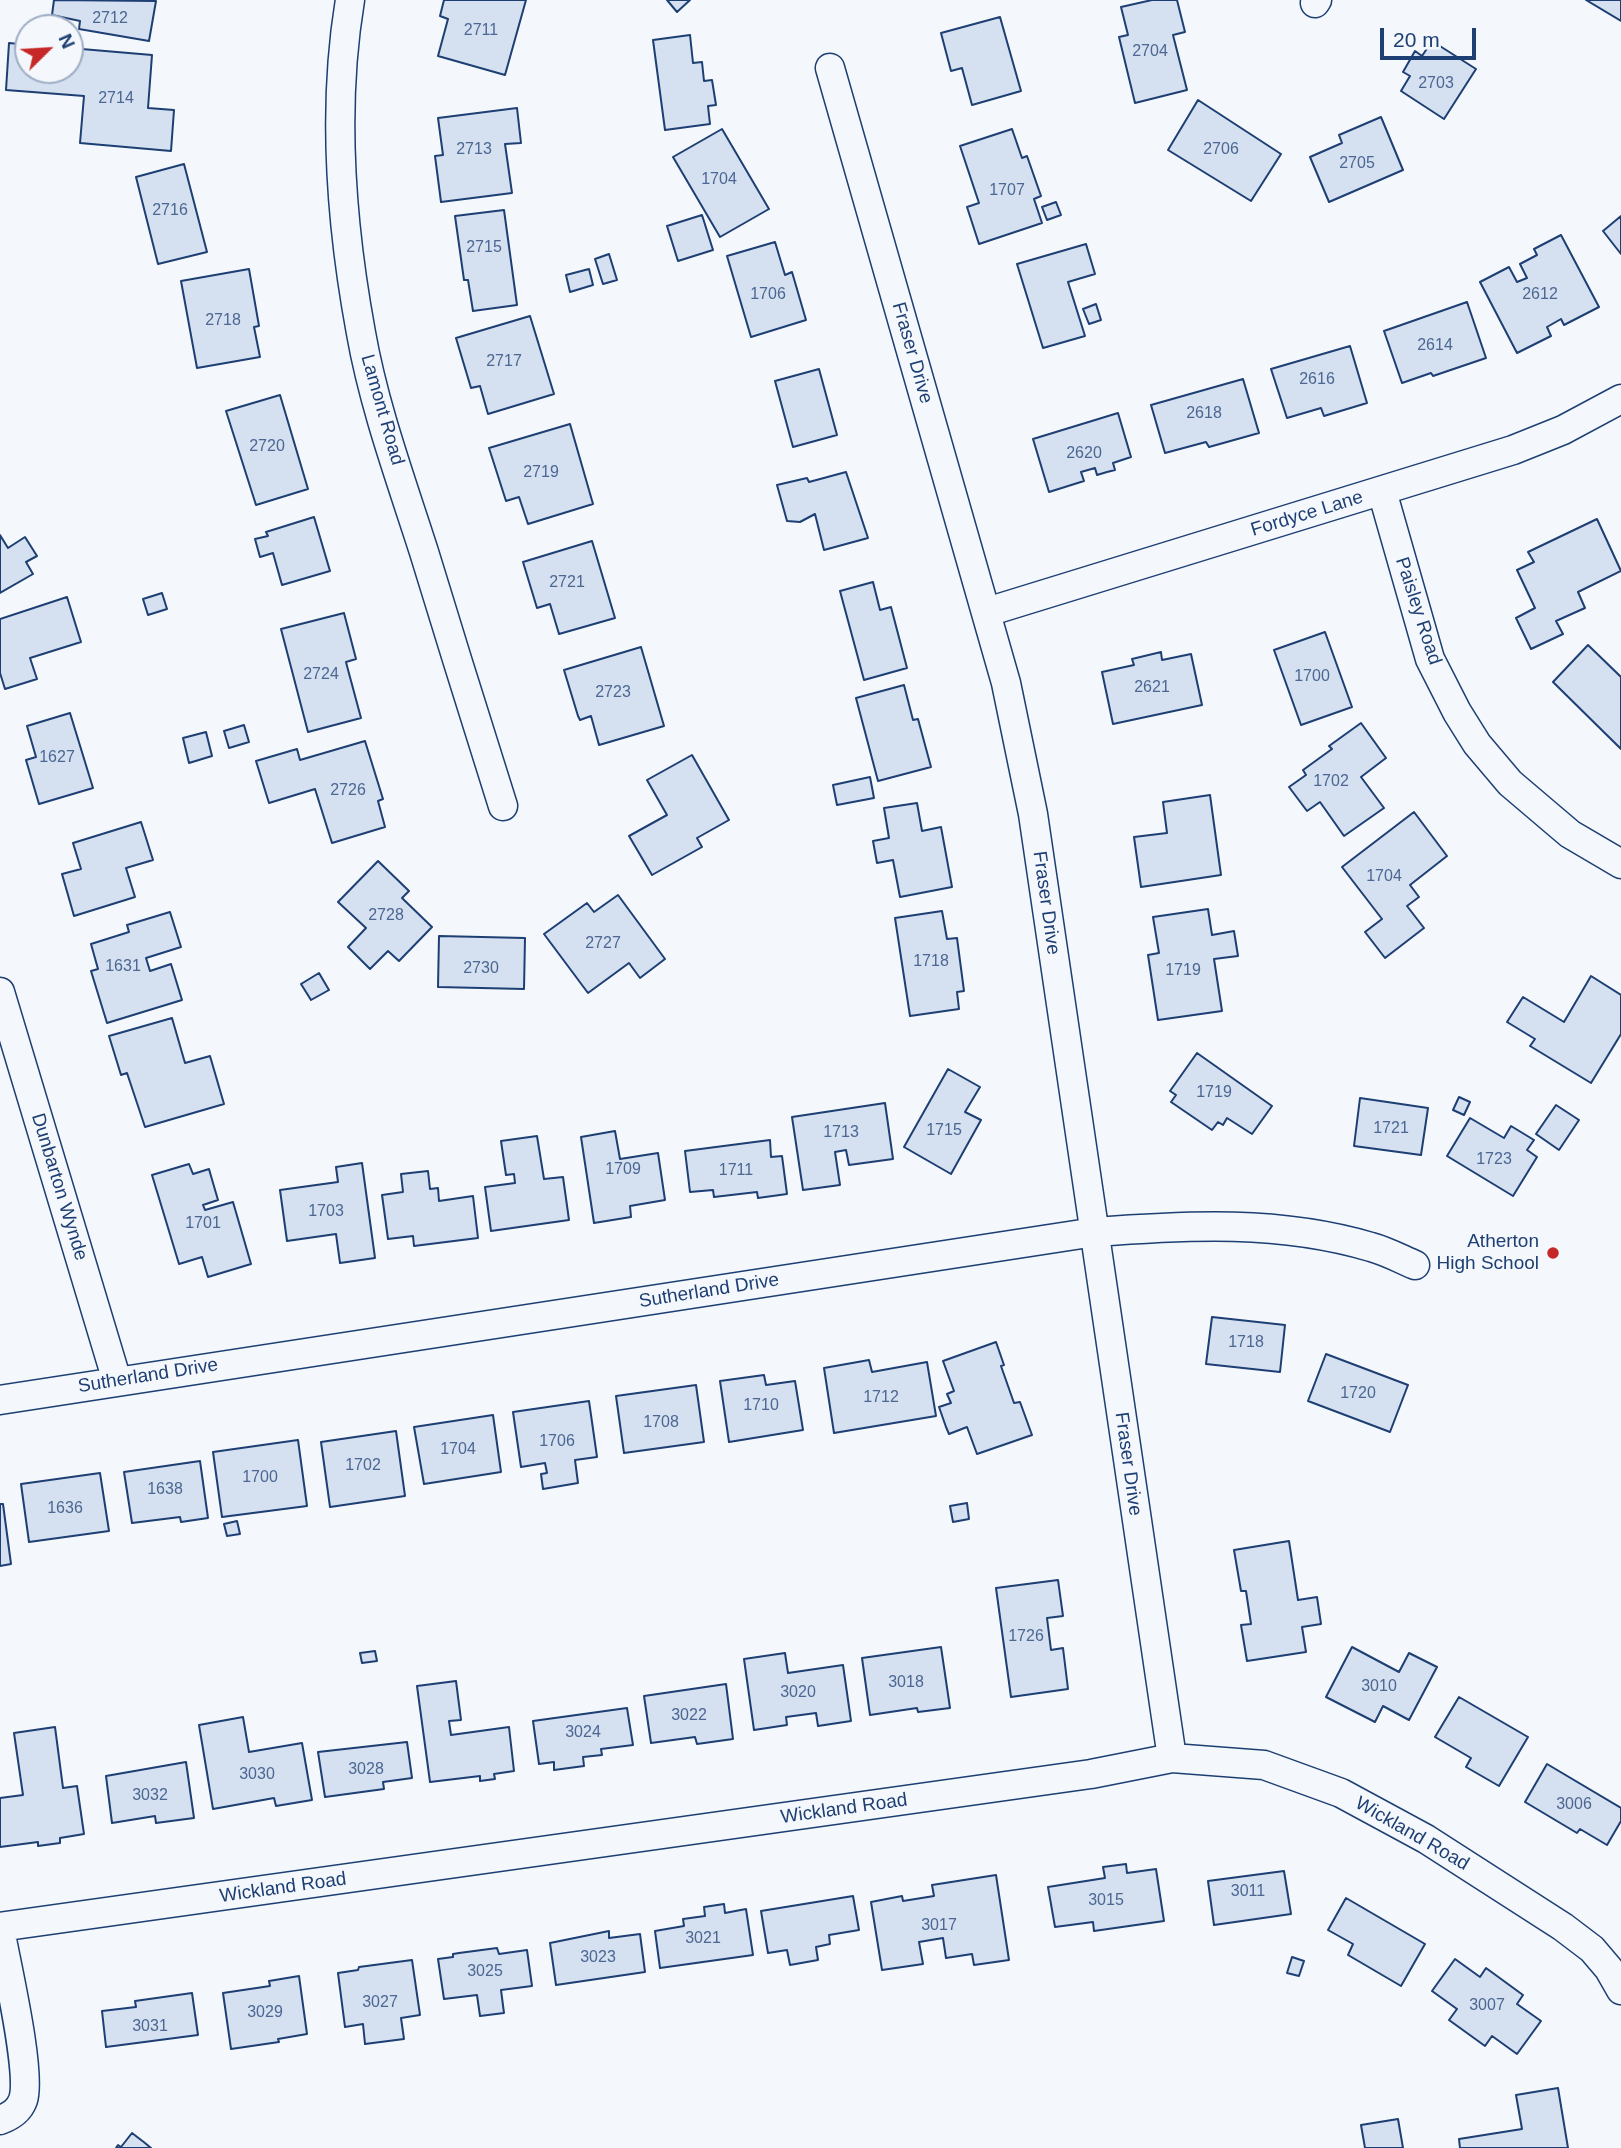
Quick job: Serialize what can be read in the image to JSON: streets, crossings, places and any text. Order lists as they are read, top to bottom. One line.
{"streets":{"street":["Fraser Drive","Lamont Road","Fordyce Lane","Paisley Road","Dunbarton Wynde","Sutherland Drive","Wickland Road"]},"crossings":[["Fraser Drive","Fordyce Lane"],["Fraser Drive","Sutherland Drive"],["Fraser Drive","Wickland Road"],["Fordyce Lane","Paisley Road"],["Dunbarton Wynde","Sutherland Drive"]],"places":["Atherton High School"],"house_numbers":["2712","2711","2704","2703","2714","2713","2706","2705","1704","1707","2716","2715","1706","2612","2718","2614","2717","2616","2618","2720","2620","2719","2721","2724","1700","2621","2723","1627","1702","2726","1704","2728","2727","1718","1631","2730","1719","1719","1721","1715","1713","1723","1709","1711","1703","1701","1718","1720","1712","1710","1708","1706","1704","1702","1700","1638","1636","1726","3018","3010","3020","3022","3024","3028","3030","3032","3006","3011","3015","3017","3021","3023","3025","3027","3007","3029","3031"],"scale_bar":"20 m","north":"top right"}
